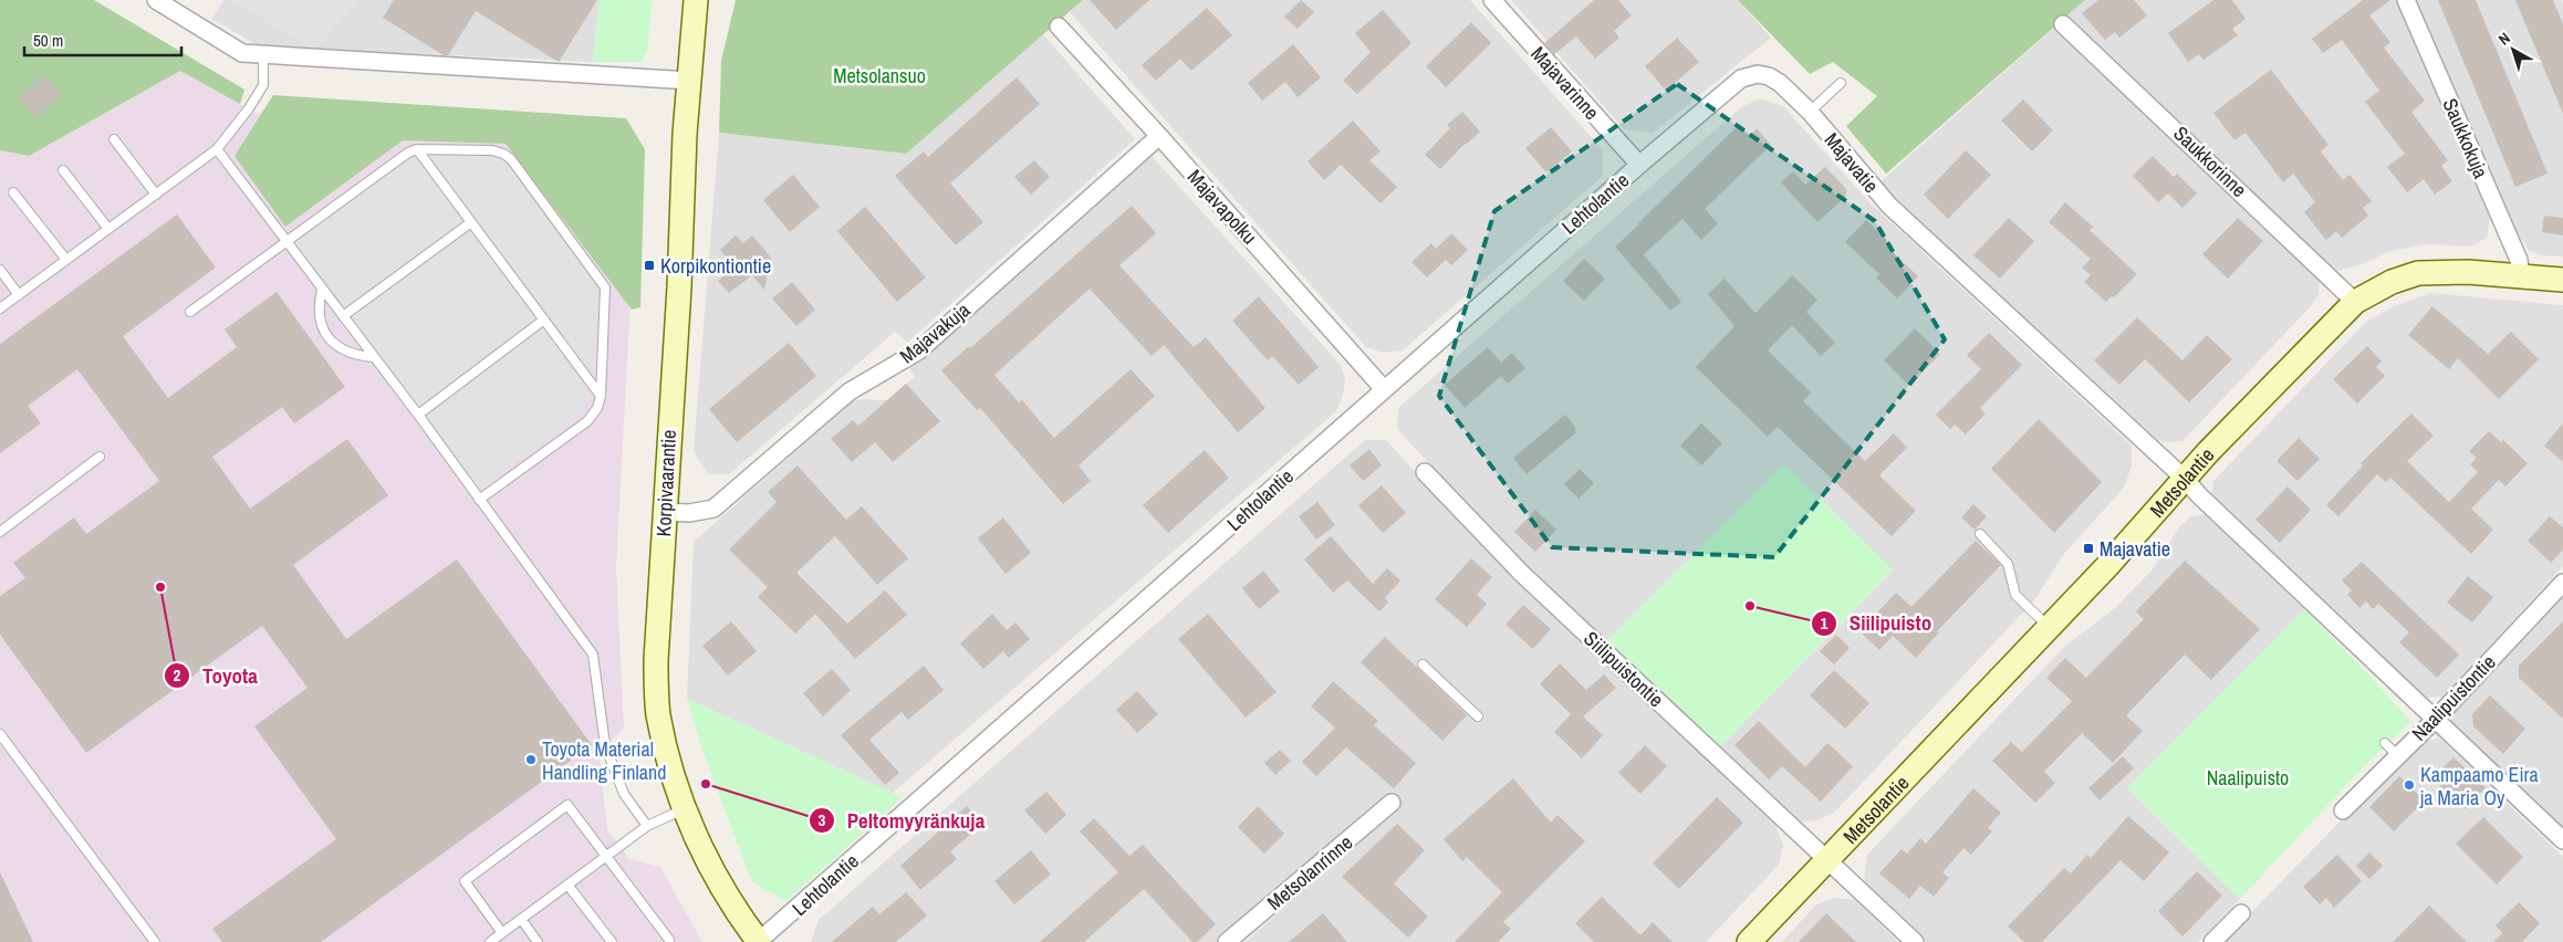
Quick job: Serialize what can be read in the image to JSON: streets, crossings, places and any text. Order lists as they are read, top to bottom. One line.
{"streets":{"street":["Majavarinne","Saukkokuja","Saukkorinne","Majavatie","Lehtolantie","Majavapolku","Majavakuja","Korpivaarantie","Metsolantie","Siilipuistontie","Naalipuistontie","Metsolanrinne"]},"crossings":[["Majavarinne","Lehtolantie"],["Saukkokuja","Metsolantie"],["Saukkorinne","Metsolantie"],["Majavatie","Lehtolantie"],["Majavatie","Metsolantie"],["Majavatie","Naalipuistontie"],["Lehtolantie","Majavapolku"],["Lehtolantie","Korpivaarantie"],["Majavapolku","Majavakuja"],["Majavakuja","Korpivaarantie"],["Metsolantie","Siilipuistontie"]],"parks":["Metsolansuo","Naalipuisto"],"places":{"transit":["Korpikontiontie","Majavatie"],"other":["Toyota","Siilipuisto","Toyota Material Handling Finland","Peltomyyränkuja","Kampaamo Eira ja Maria Oy"]},"scale_bar":"50 m","north":"top left"}
